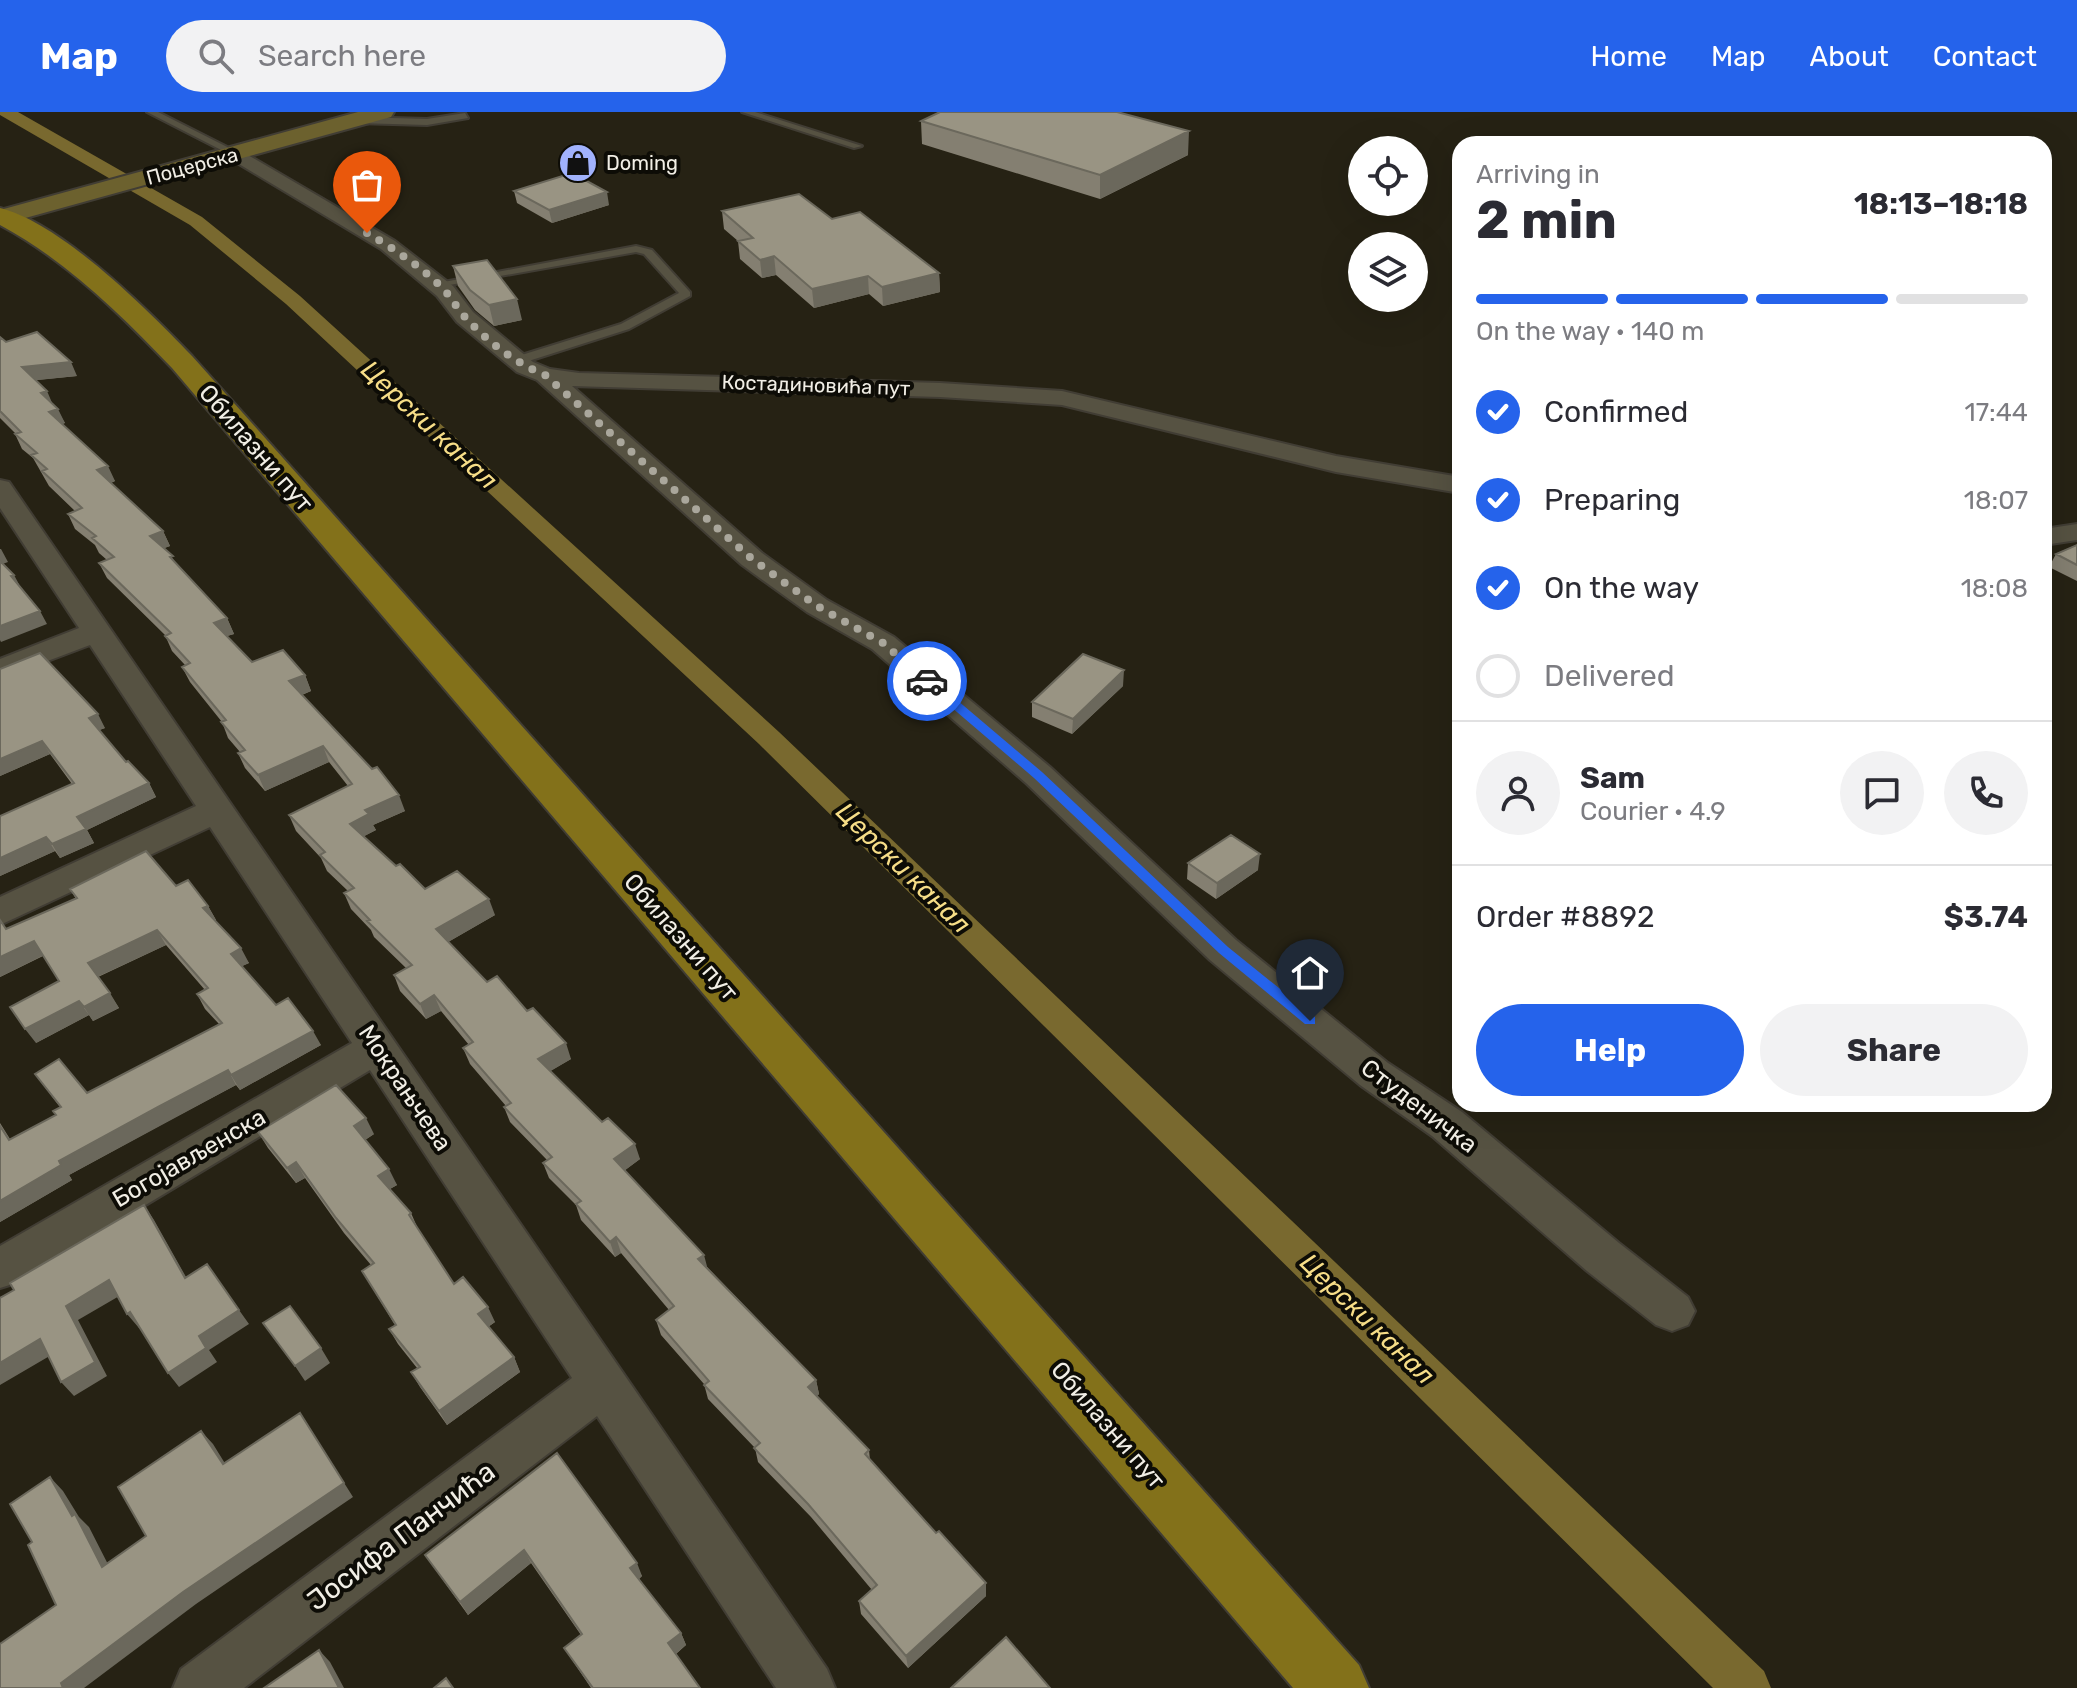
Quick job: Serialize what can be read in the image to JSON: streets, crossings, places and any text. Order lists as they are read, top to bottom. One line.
{"streets":{"main road":["Поцерска","Обилазни пут"],"street":["Костадиновића пут","Мокрањчева","Студеничка","Богојављенска","Јосифа Панчића"]},"crossings":[["Поцерска","Обилазни пут"],["Костадиновића пут","Студеничка"],["Мокрањчева","Богојављенска"],["Мокрањчева","Јосифа Панчића"]],"water":["Церски канал"],"places":{"shop":["Doming"]},"page":{"header":"Map","search":"Search here","nav":["Home","Map","About","Contact"],"heading":["2 min","Arriving in","18:13–18:18"],"panel":["Sam","Courier · 4.9","Order #8892","$3.74"],"bar":"On the way · 140 m","list":[["Confirmed","17:44"],["Preparing","18:07"],["On the way","18:08"],"Delivered"],"buttons":["Help","Share"]}}
